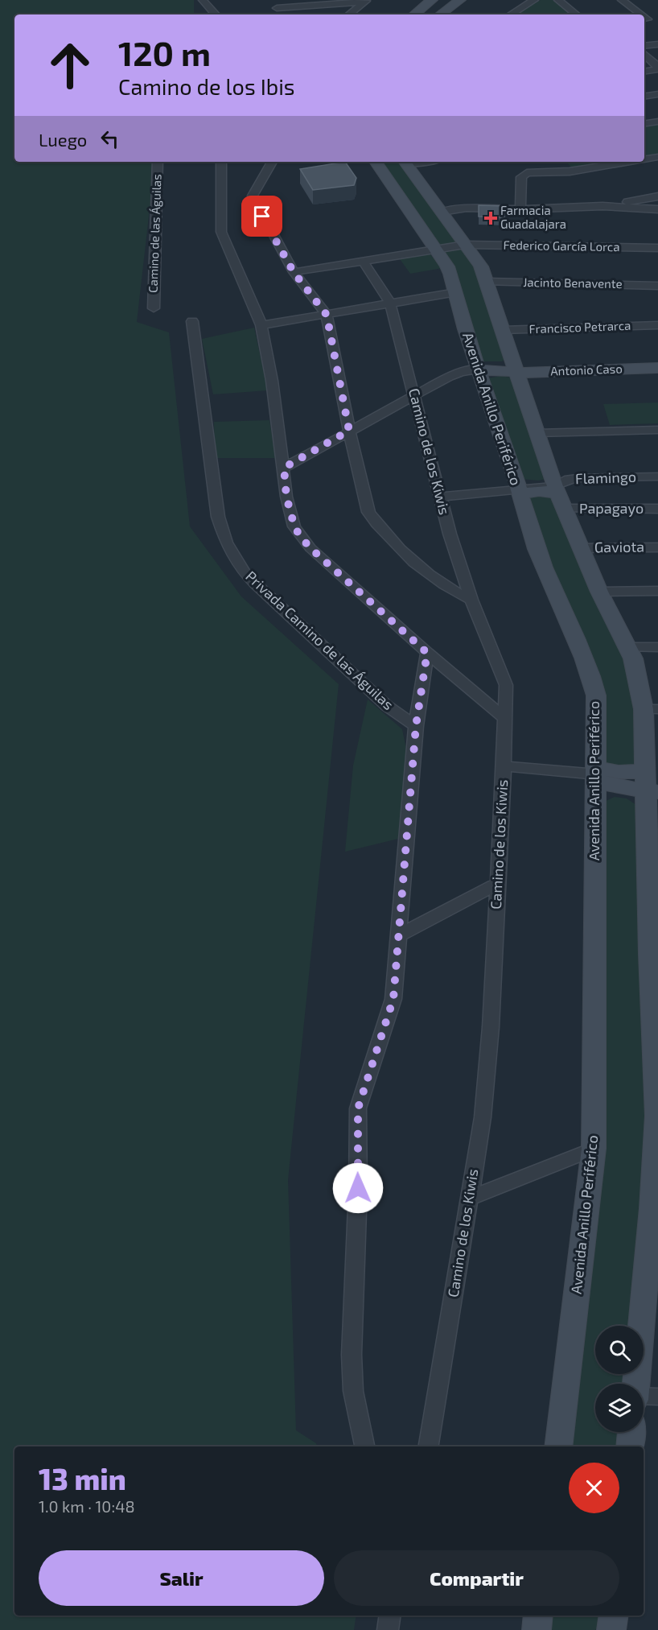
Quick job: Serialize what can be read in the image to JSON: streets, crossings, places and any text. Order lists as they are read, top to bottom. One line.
{"streets":{"street":["Camino de las Águilas","Federico García Lorca","Jacinto Benavente","Francisco Petrarca","Antonio Caso","Avenida Anillo Periférico","Camino de los Kiwis","Flamingo","Papagayo","Gaviota","Privada Camino de las Águilas"]},"crossings":[["Antonio Caso","Avenida Anillo Periférico"],["Flamingo","Papagayo"]],"places":{"health":["Farmacia Guadalajara"]},"page":{"turn":["120 m","Camino de los Ibis"],"then":"Luego","heading":["13 min","1.0 km · 10:48"],"buttons":["Salir","Compartir"]}}
